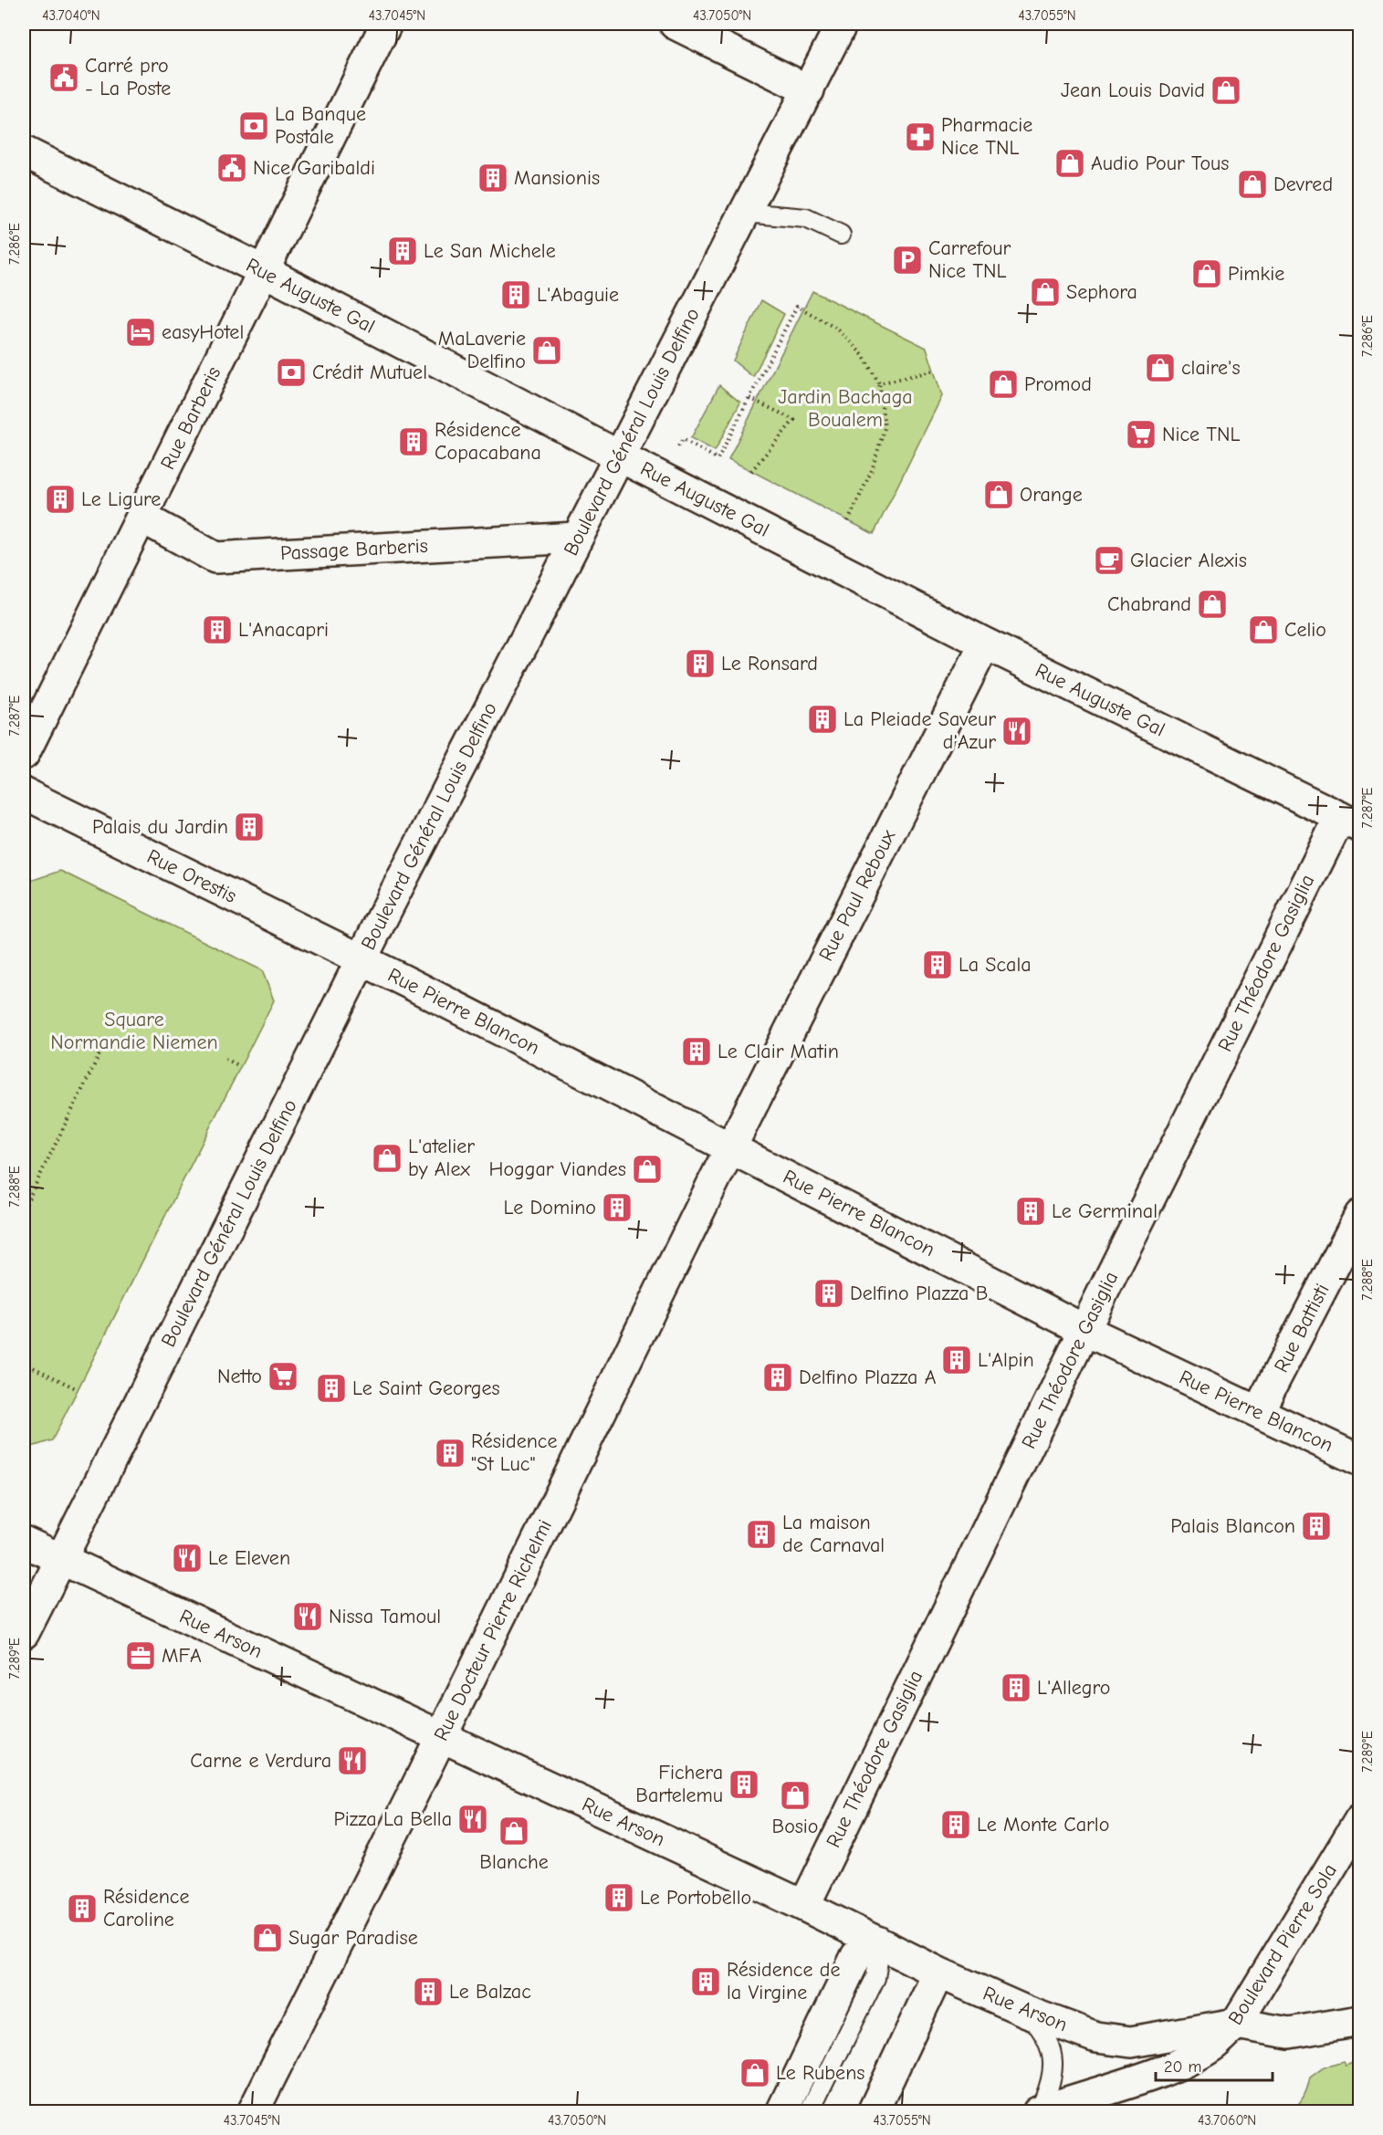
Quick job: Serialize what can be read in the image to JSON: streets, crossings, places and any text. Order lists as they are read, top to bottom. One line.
{"streets":{"street":["Rue Auguste Gal","Rue Barberis","Boulevard Général Louis Delfino","Passage Barberis","Rue Orestis","Rue Paul Reboux","Rue Théodore Gasiglia","Rue Pierre Blancon","Rue Battisti","Rue Docteur Pierre Richelmi","Rue Arson","Boulevard Pierre Sola"]},"crossings":[["Rue Auguste Gal","Rue Barberis"],["Rue Auguste Gal","Boulevard Général Louis Delfino"],["Rue Auguste Gal","Rue Paul Reboux"],["Rue Auguste Gal","Rue Théodore Gasiglia"],["Rue Barberis","Passage Barberis"],["Boulevard Général Louis Delfino","Passage Barberis"],["Boulevard Général Louis Delfino","Rue Orestis"],["Boulevard Général Louis Delfino","Rue Pierre Blancon"],["Boulevard Général Louis Delfino","Rue Arson"],["Rue Orestis","Rue Pierre Blancon"],["Rue Paul Reboux","Rue Pierre Blancon"],["Rue Paul Reboux","Rue Docteur Pierre Richelmi"],["Rue Théodore Gasiglia","Rue Pierre Blancon"],["Rue Théodore Gasiglia","Rue Arson"],["Rue Pierre Blancon","Rue Battisti"],["Rue Pierre Blancon","Rue Docteur Pierre Richelmi"],["Rue Docteur Pierre Richelmi","Rue Arson"],["Rue Arson","Boulevard Pierre Sola"]],"parks":["Jardin Bachaga Boualem","Square Normandie Niemen"],"places":{"public building":["Carré pro - La Poste","Nice Garibaldi"],"shop":["Jean Louis David","Audio Pour Tous","Devred","Pimkie","Sephora","MaLaverie Delfino","claire's","Promod","Orange","Chabrand","Celio","L'atelier by Alex","Hoggar Viandes","Bosio","Blanche","Sugar Paradise","Le Rubens"],"bank":["La Banque Postale","Crédit Mutuel"],"pharmacy":["Pharmacie Nice TNL"],"building":["Mansionis","Le San Michele","L'Abaguie","Résidence Copacabana","Le Ligure","L'Anacapri","Le Ronsard","La Pleiade","Palais du Jardin","La Scala","Le Clair Matin","Le Domino","Le Germinal","Delfino Plazza B","L'Alpin","Delfino Plazza A","Le Saint Georges","Résidence \"St Luc\"","Palais Blancon","La maison de Carnaval","L'Allegro","Fichera Bartelemu","Le Monte Carlo","Le Portobello","Résidence Caroline","Résidence de la Virgine","Le Balzac"],"parking":["Carrefour Nice TNL"],"hotel":["easyHotel"],"supermarket":["Nice TNL","Netto"],"cafe":["Glacier Alexis"],"restaurant":["Saveur d'Azur","Le Eleven","Nissa Tamoul","Carne e Verdura","Pizza La Bella"],"office":["MFA"]},"scale_bar":"20 m","coordinates":["43.7040°N","43.7045°N","43.7050°N","43.7055°N","7.286°E","7.287°E","7.288°E","7.289°E","43.7060°N"]}
